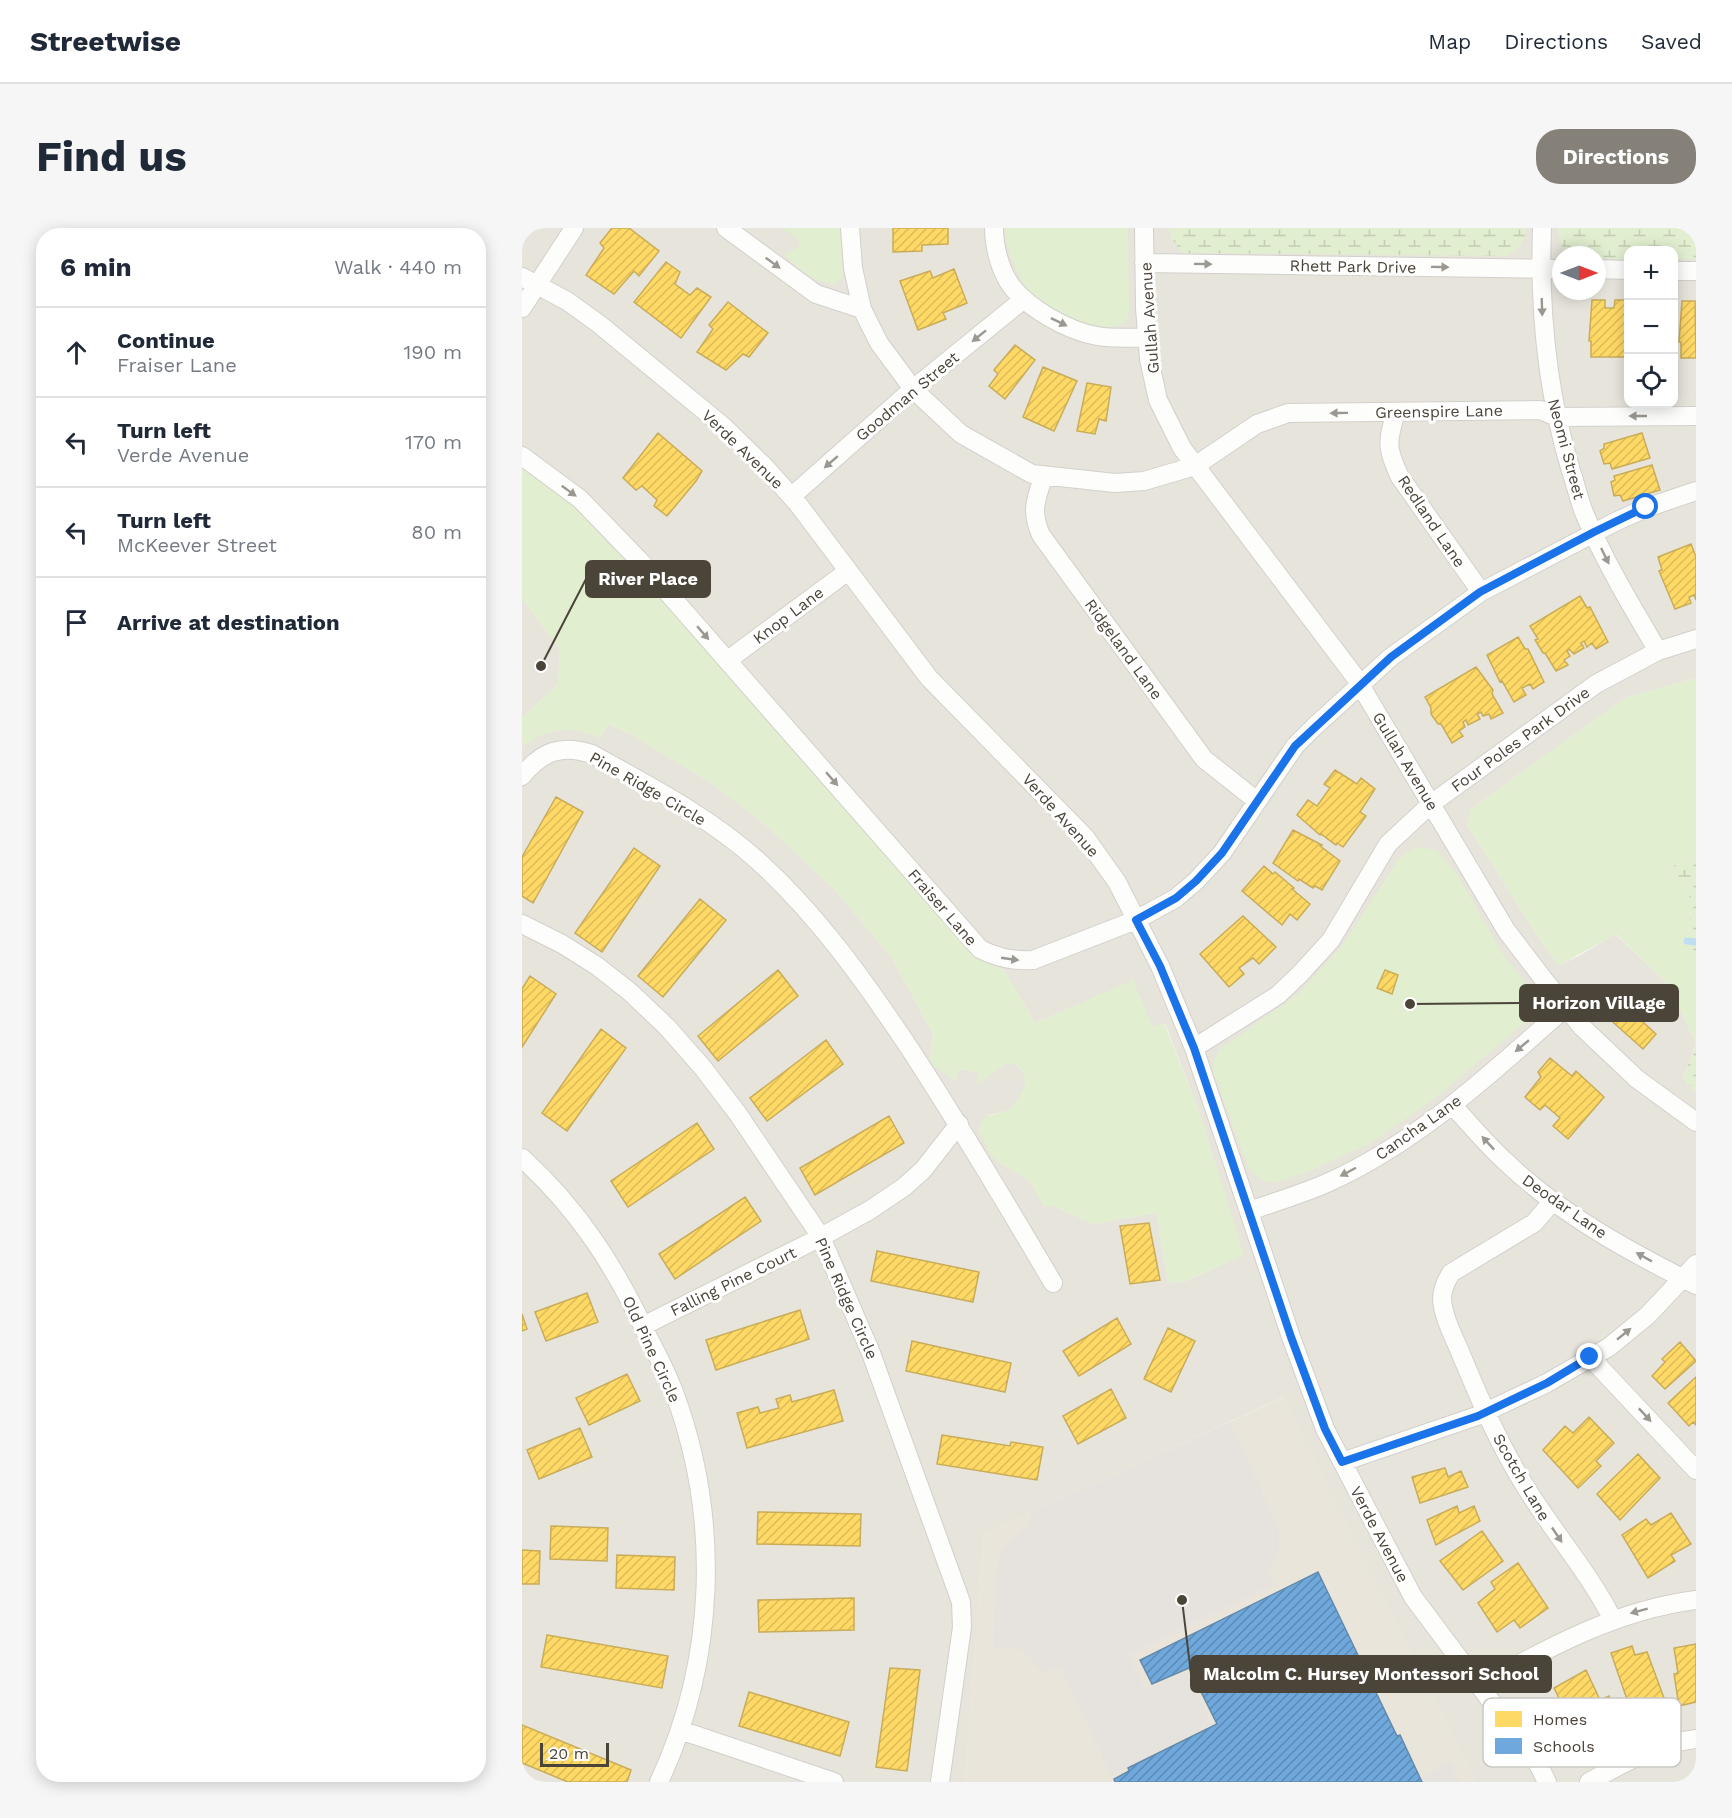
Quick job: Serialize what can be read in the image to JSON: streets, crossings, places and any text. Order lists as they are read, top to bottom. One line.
{"streets":{"street":["Rhett Park Drive","Gullah Avenue","Goodman Street","Greenspire Lane","Verde Avenue","Neomi Street","Redland Lane","Knop Lane","Ridgeland Lane","Four Poles Park Drive","Pine Ridge Circle","Fraiser Lane","Cancha Lane","Deodar Lane","Falling Pine Court","Old Pine Circle","Scotch Lane"]},"crossings":[["Rhett Park Drive","Gullah Avenue"],["Rhett Park Drive","Neomi Street"],["Gullah Avenue","Greenspire Lane"],["Gullah Avenue","Four Poles Park Drive"],["Gullah Avenue","Fraiser Lane"],["Gullah Avenue","Cancha Lane"],["Goodman Street","Greenspire Lane"],["Goodman Street","Verde Avenue"],["Greenspire Lane","Neomi Street"],["Greenspire Lane","Redland Lane"],["Greenspire Lane","Ridgeland Lane"],["Verde Avenue","Knop Lane"],["Verde Avenue","Four Poles Park Drive"],["Verde Avenue","Fraiser Lane"],["Verde Avenue","Cancha Lane"],["Neomi Street","Four Poles Park Drive"],["Neomi Street","Fraiser Lane"],["Redland Lane","Fraiser Lane"],["Knop Lane","Fraiser Lane"],["Ridgeland Lane","Fraiser Lane"],["Pine Ridge Circle","Falling Pine Court"],["Cancha Lane","Deodar Lane"],["Deodar Lane","Scotch Lane"],["Falling Pine Court","Old Pine Circle"]],"one_way":["Rhett Park Drive","Goodman Street","Neomi Street","Fraiser Lane","Cancha Lane","Deodar Lane"],"places":["River Place","Horizon Village","Malcolm C. Hursey Montessori School"],"legend":["Homes","Schools"],"scale_bar":"20 m","north":"right","page":{"header":"Streetwise","nav":["Map","Directions","Saved"],"buttons":"Directions","title":"Find us","heading":["6 min","Walk · 440 m"],"map_buttons":["+","−"],"list":[["Continue","Fraiser Lane","190 m"],["Turn left","Verde Avenue","170 m"],["Turn left","McKeever Street","80 m"],"Arrive at destination"],"scale":"20 m"}}
